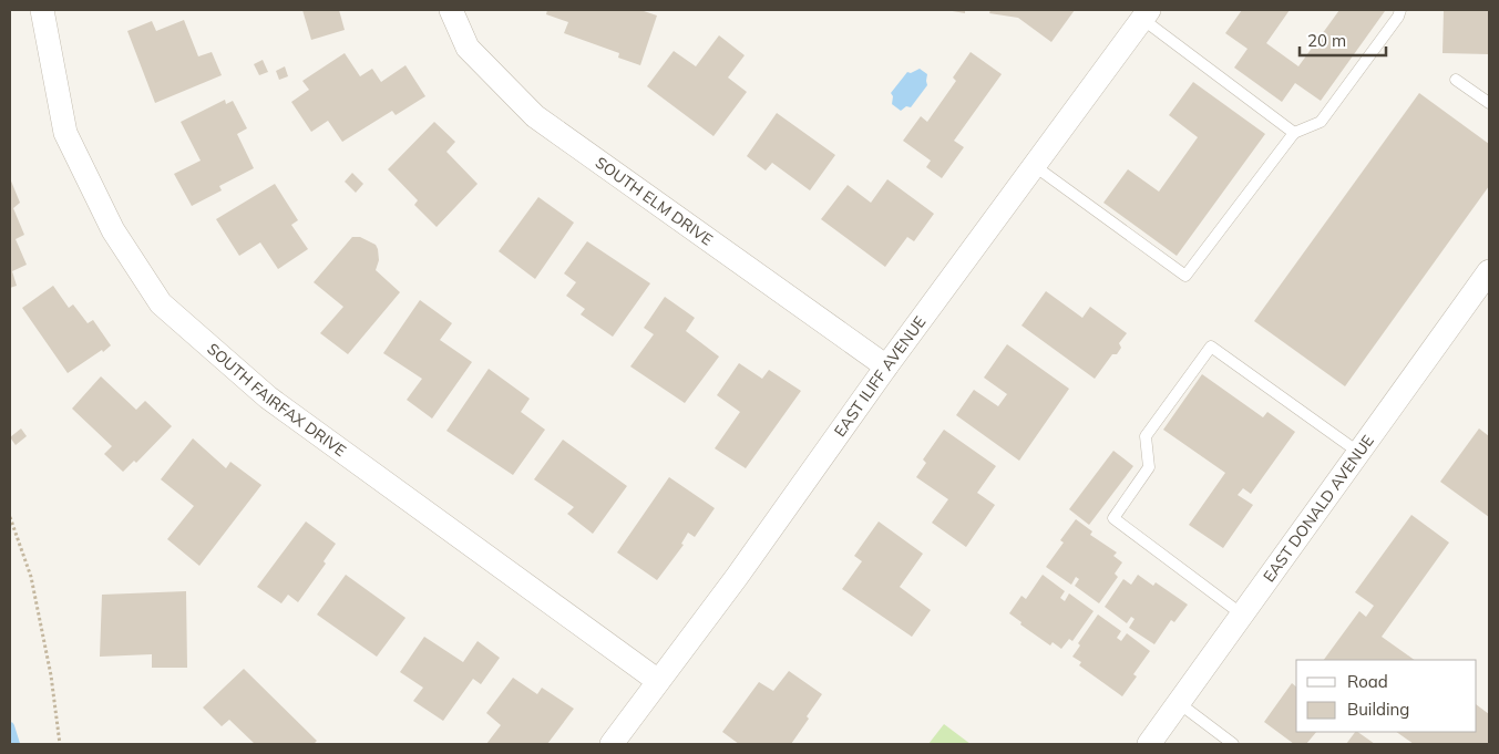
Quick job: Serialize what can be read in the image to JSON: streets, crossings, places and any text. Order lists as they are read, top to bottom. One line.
{"streets":{"street":["SOUTH ELM DRIVE","EAST ILIFF AVENUE","SOUTH FAIRFAX DRIVE","EAST DONALD AVENUE"]},"crossings":[["SOUTH ELM DRIVE","EAST ILIFF AVENUE"],["EAST ILIFF AVENUE","SOUTH FAIRFAX DRIVE"]],"legend":["Road","Building"],"scale_bar":"20 m"}
